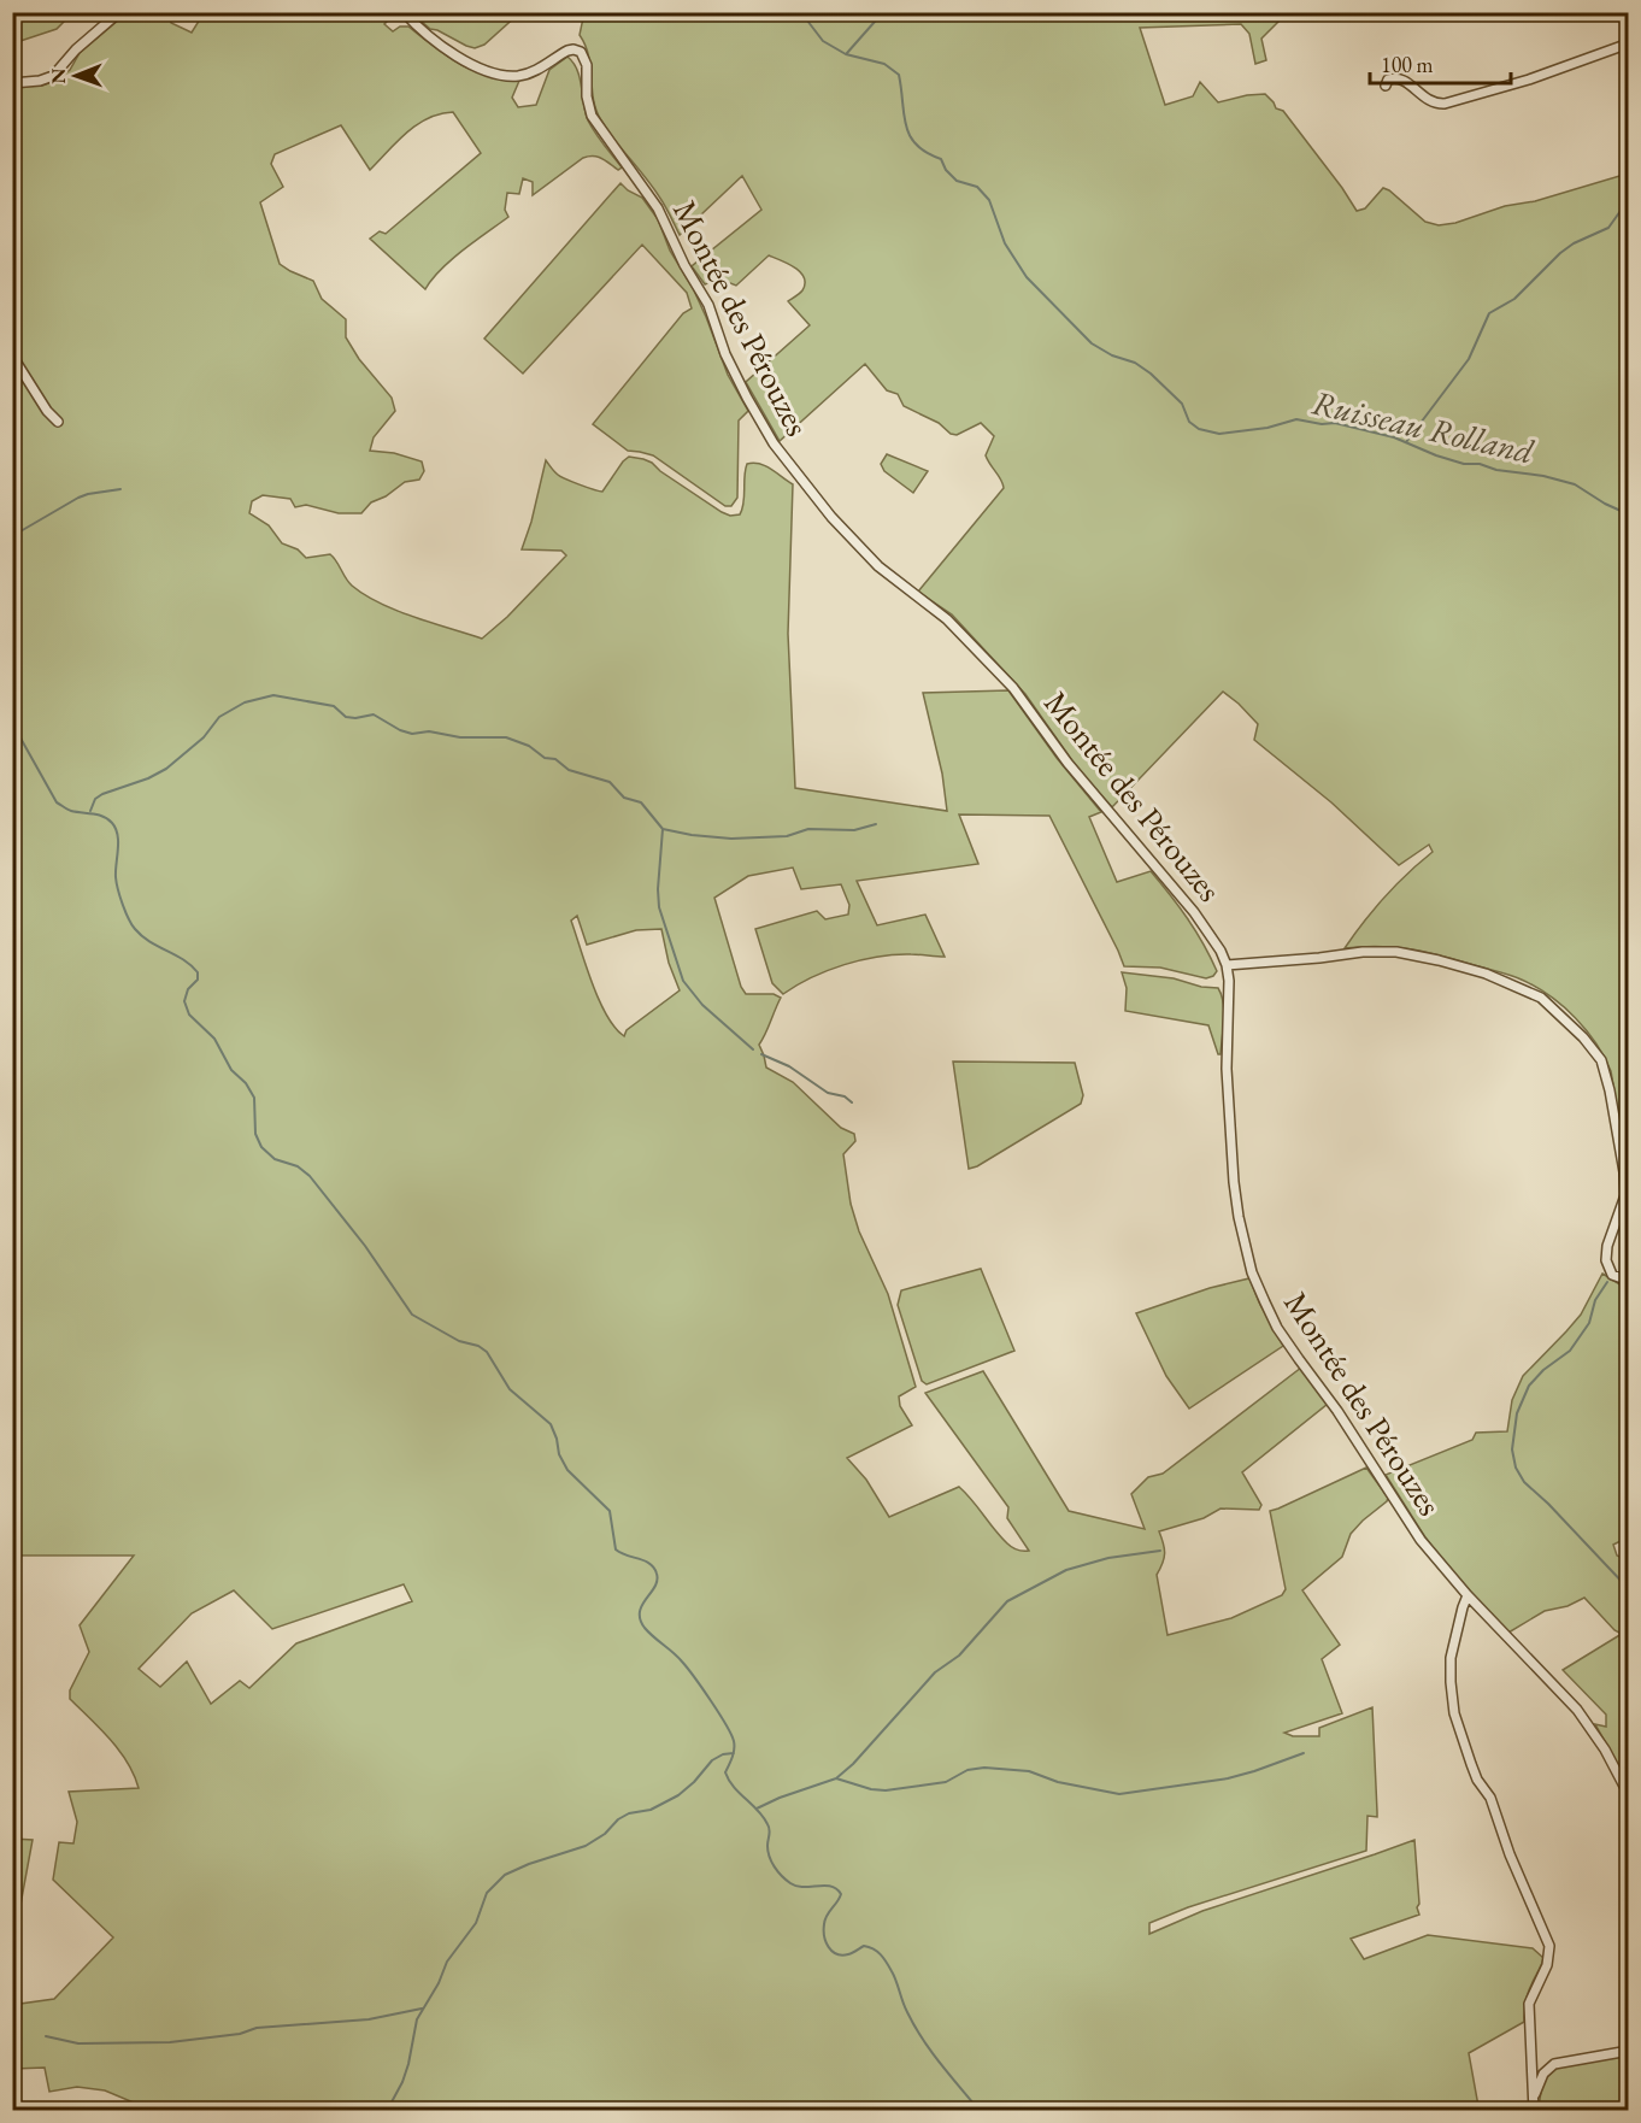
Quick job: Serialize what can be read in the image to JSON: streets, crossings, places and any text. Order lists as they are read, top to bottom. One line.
{"streets":{"street":["Montée des Pérouzes"]},"water":["Ruisseau Rolland"],"scale_bar":"100 m","north":"left"}
